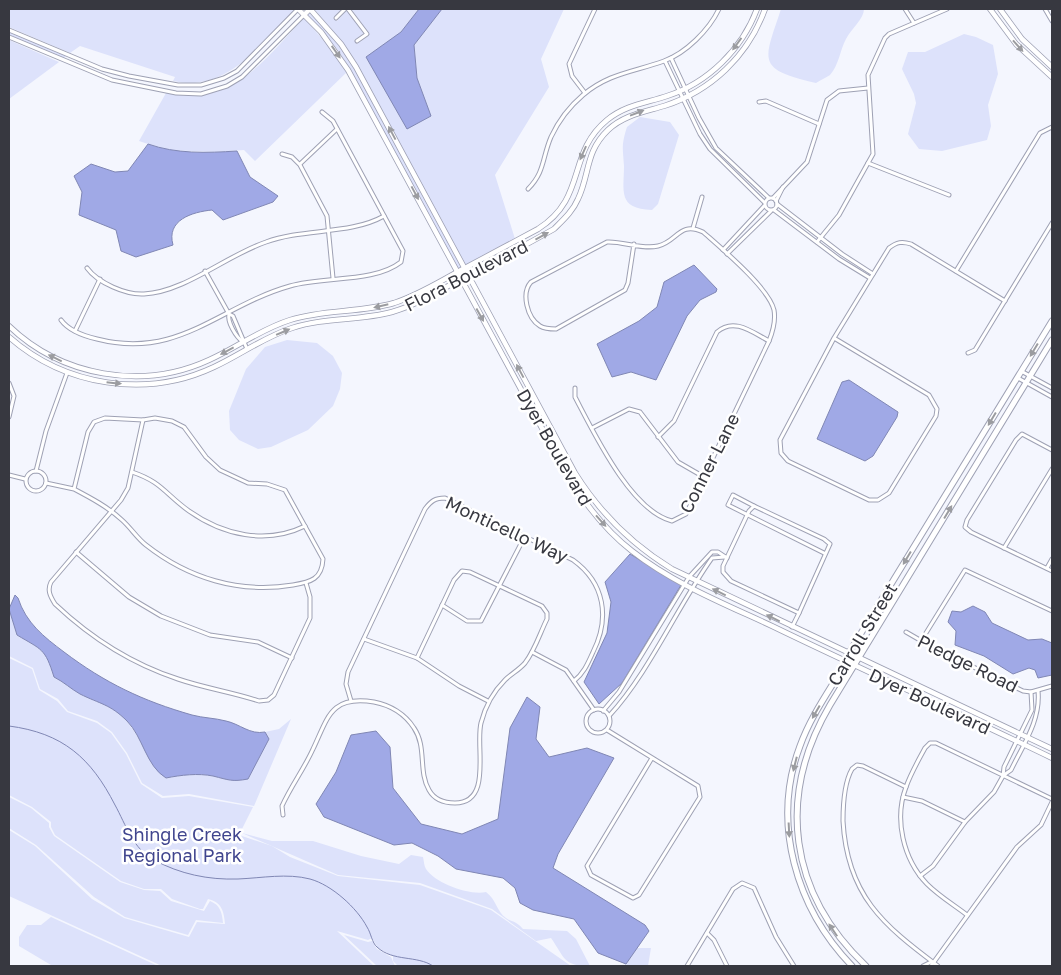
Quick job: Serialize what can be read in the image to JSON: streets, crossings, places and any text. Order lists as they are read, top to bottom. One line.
{"streets":{"main road":["Flora Boulevard","Dyer Boulevard","Carroll Street"],"street":["Conner Lane","Monticello Way","Pledge Road"]},"crossings":[["Flora Boulevard","Dyer Boulevard"],["Dyer Boulevard","Carroll Street"],["Dyer Boulevard","Pledge Road"]],"parks":["Shingle Creek Regional Park"]}
